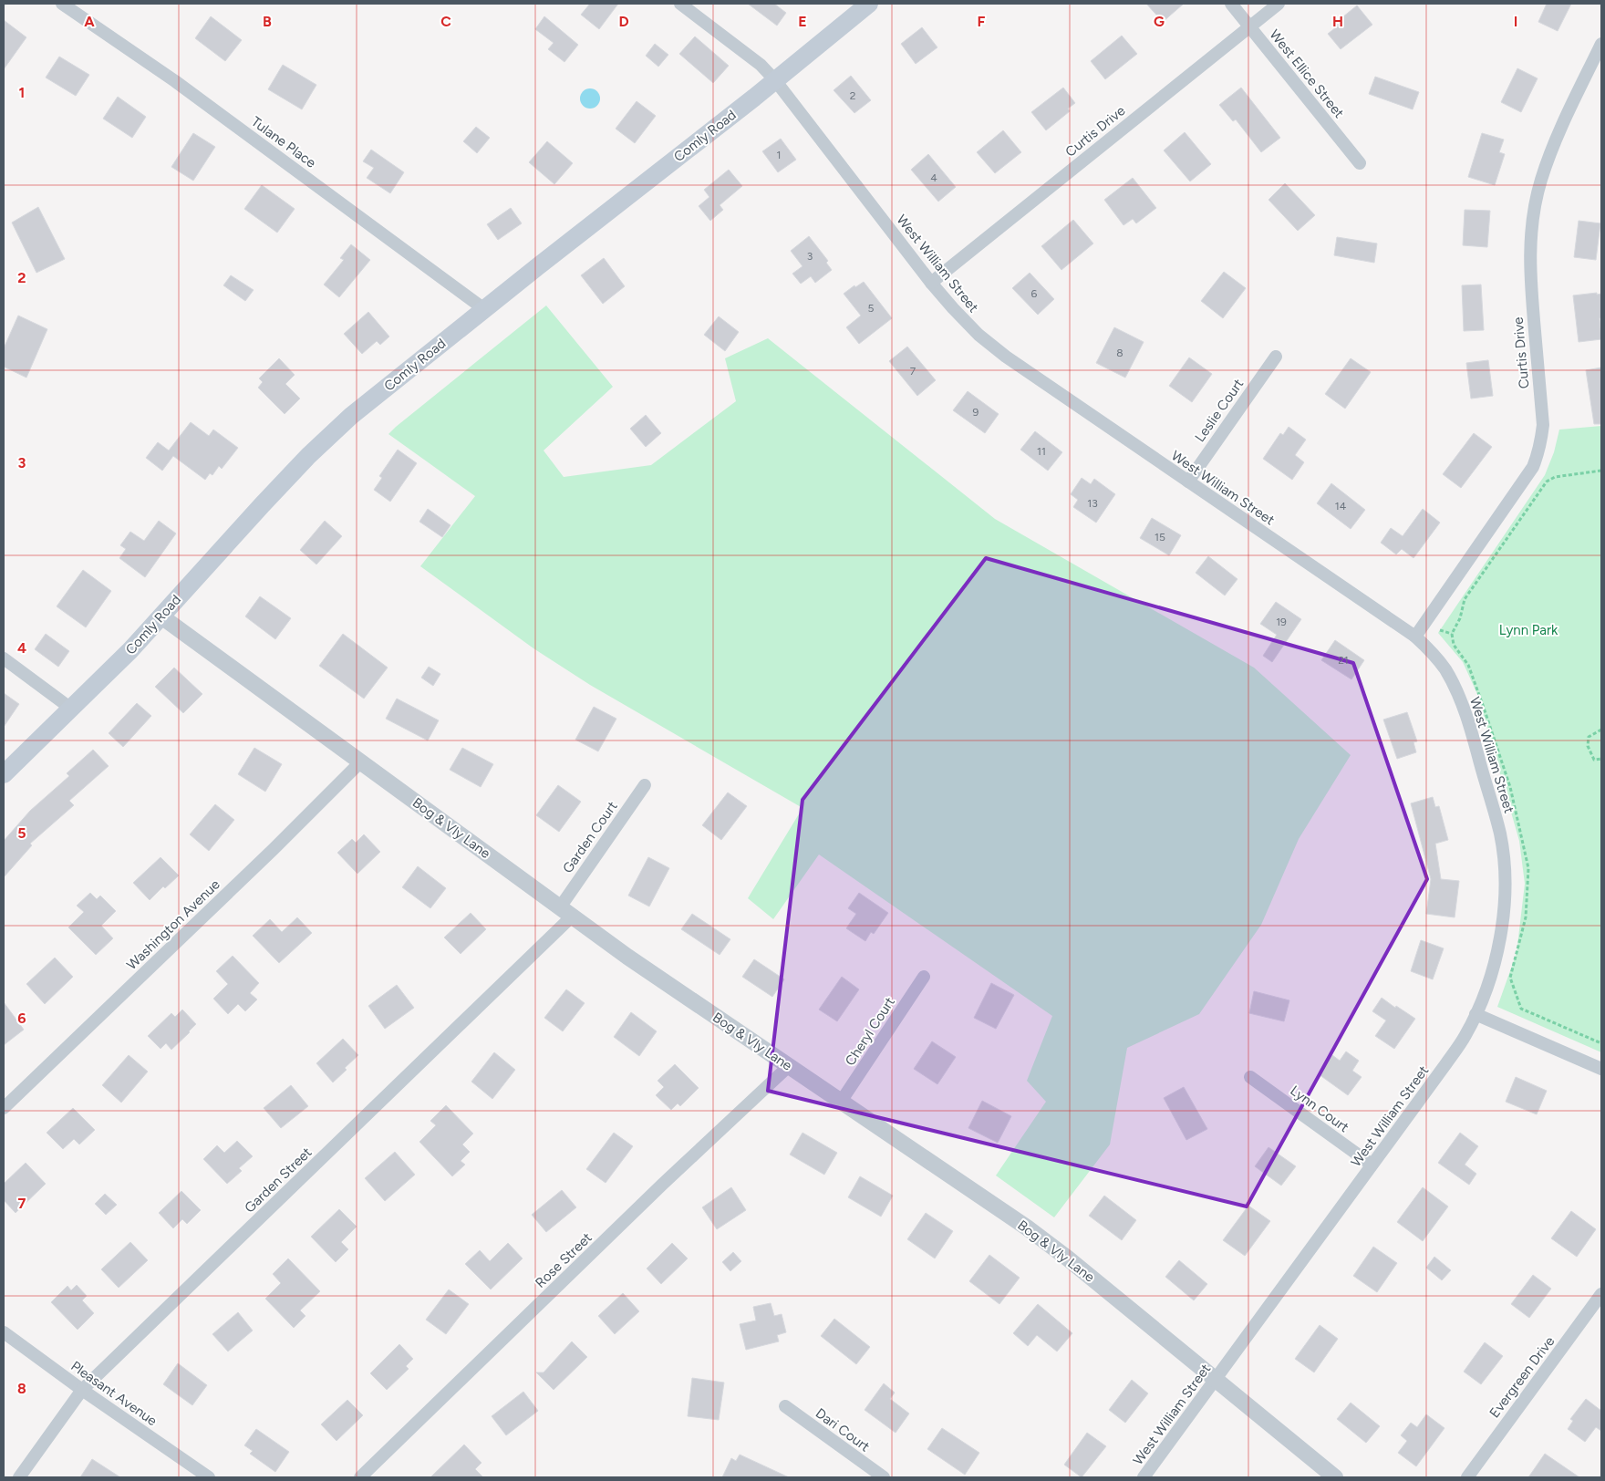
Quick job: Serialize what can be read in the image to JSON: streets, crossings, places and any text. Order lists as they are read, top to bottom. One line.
{"streets":{"main road":["Comly Road"],"street":["West Ellice Street","Curtis Drive","Tulane Place","West William Street","Leslie Court","Bog & Vly Lane","Garden Court","Washington Avenue","Cheryl Court","Lynn Court","Garden Street","Rose Street","Evergreen Drive","Pleasant Avenue","Dari Court"]},"crossings":[["West Ellice Street","Curtis Drive"],["Curtis Drive","West William Street"],["Comly Road","Tulane Place"],["Comly Road","West William Street"],["Comly Road","Bog & Vly Lane"],["West William Street","Leslie Court"],["West William Street","Bog & Vly Lane"],["West William Street","Lynn Court"],["Bog & Vly Lane","Garden Court"],["Bog & Vly Lane","Washington Avenue"],["Bog & Vly Lane","Cheryl Court"],["Bog & Vly Lane","Garden Street"],["Bog & Vly Lane","Rose Street"],["Garden Court","Garden Street"],["Garden Street","Pleasant Avenue"]],"parks":["Lynn Park"],"house_numbers":["2","1","4","3","6","5","8","7","9","11","13","14","15","19","21"],"grid":{"columns":["A","B","C","D","E","F","G","H","I"],"rows":["1","2","3","4","5","6","7","8"]}}
